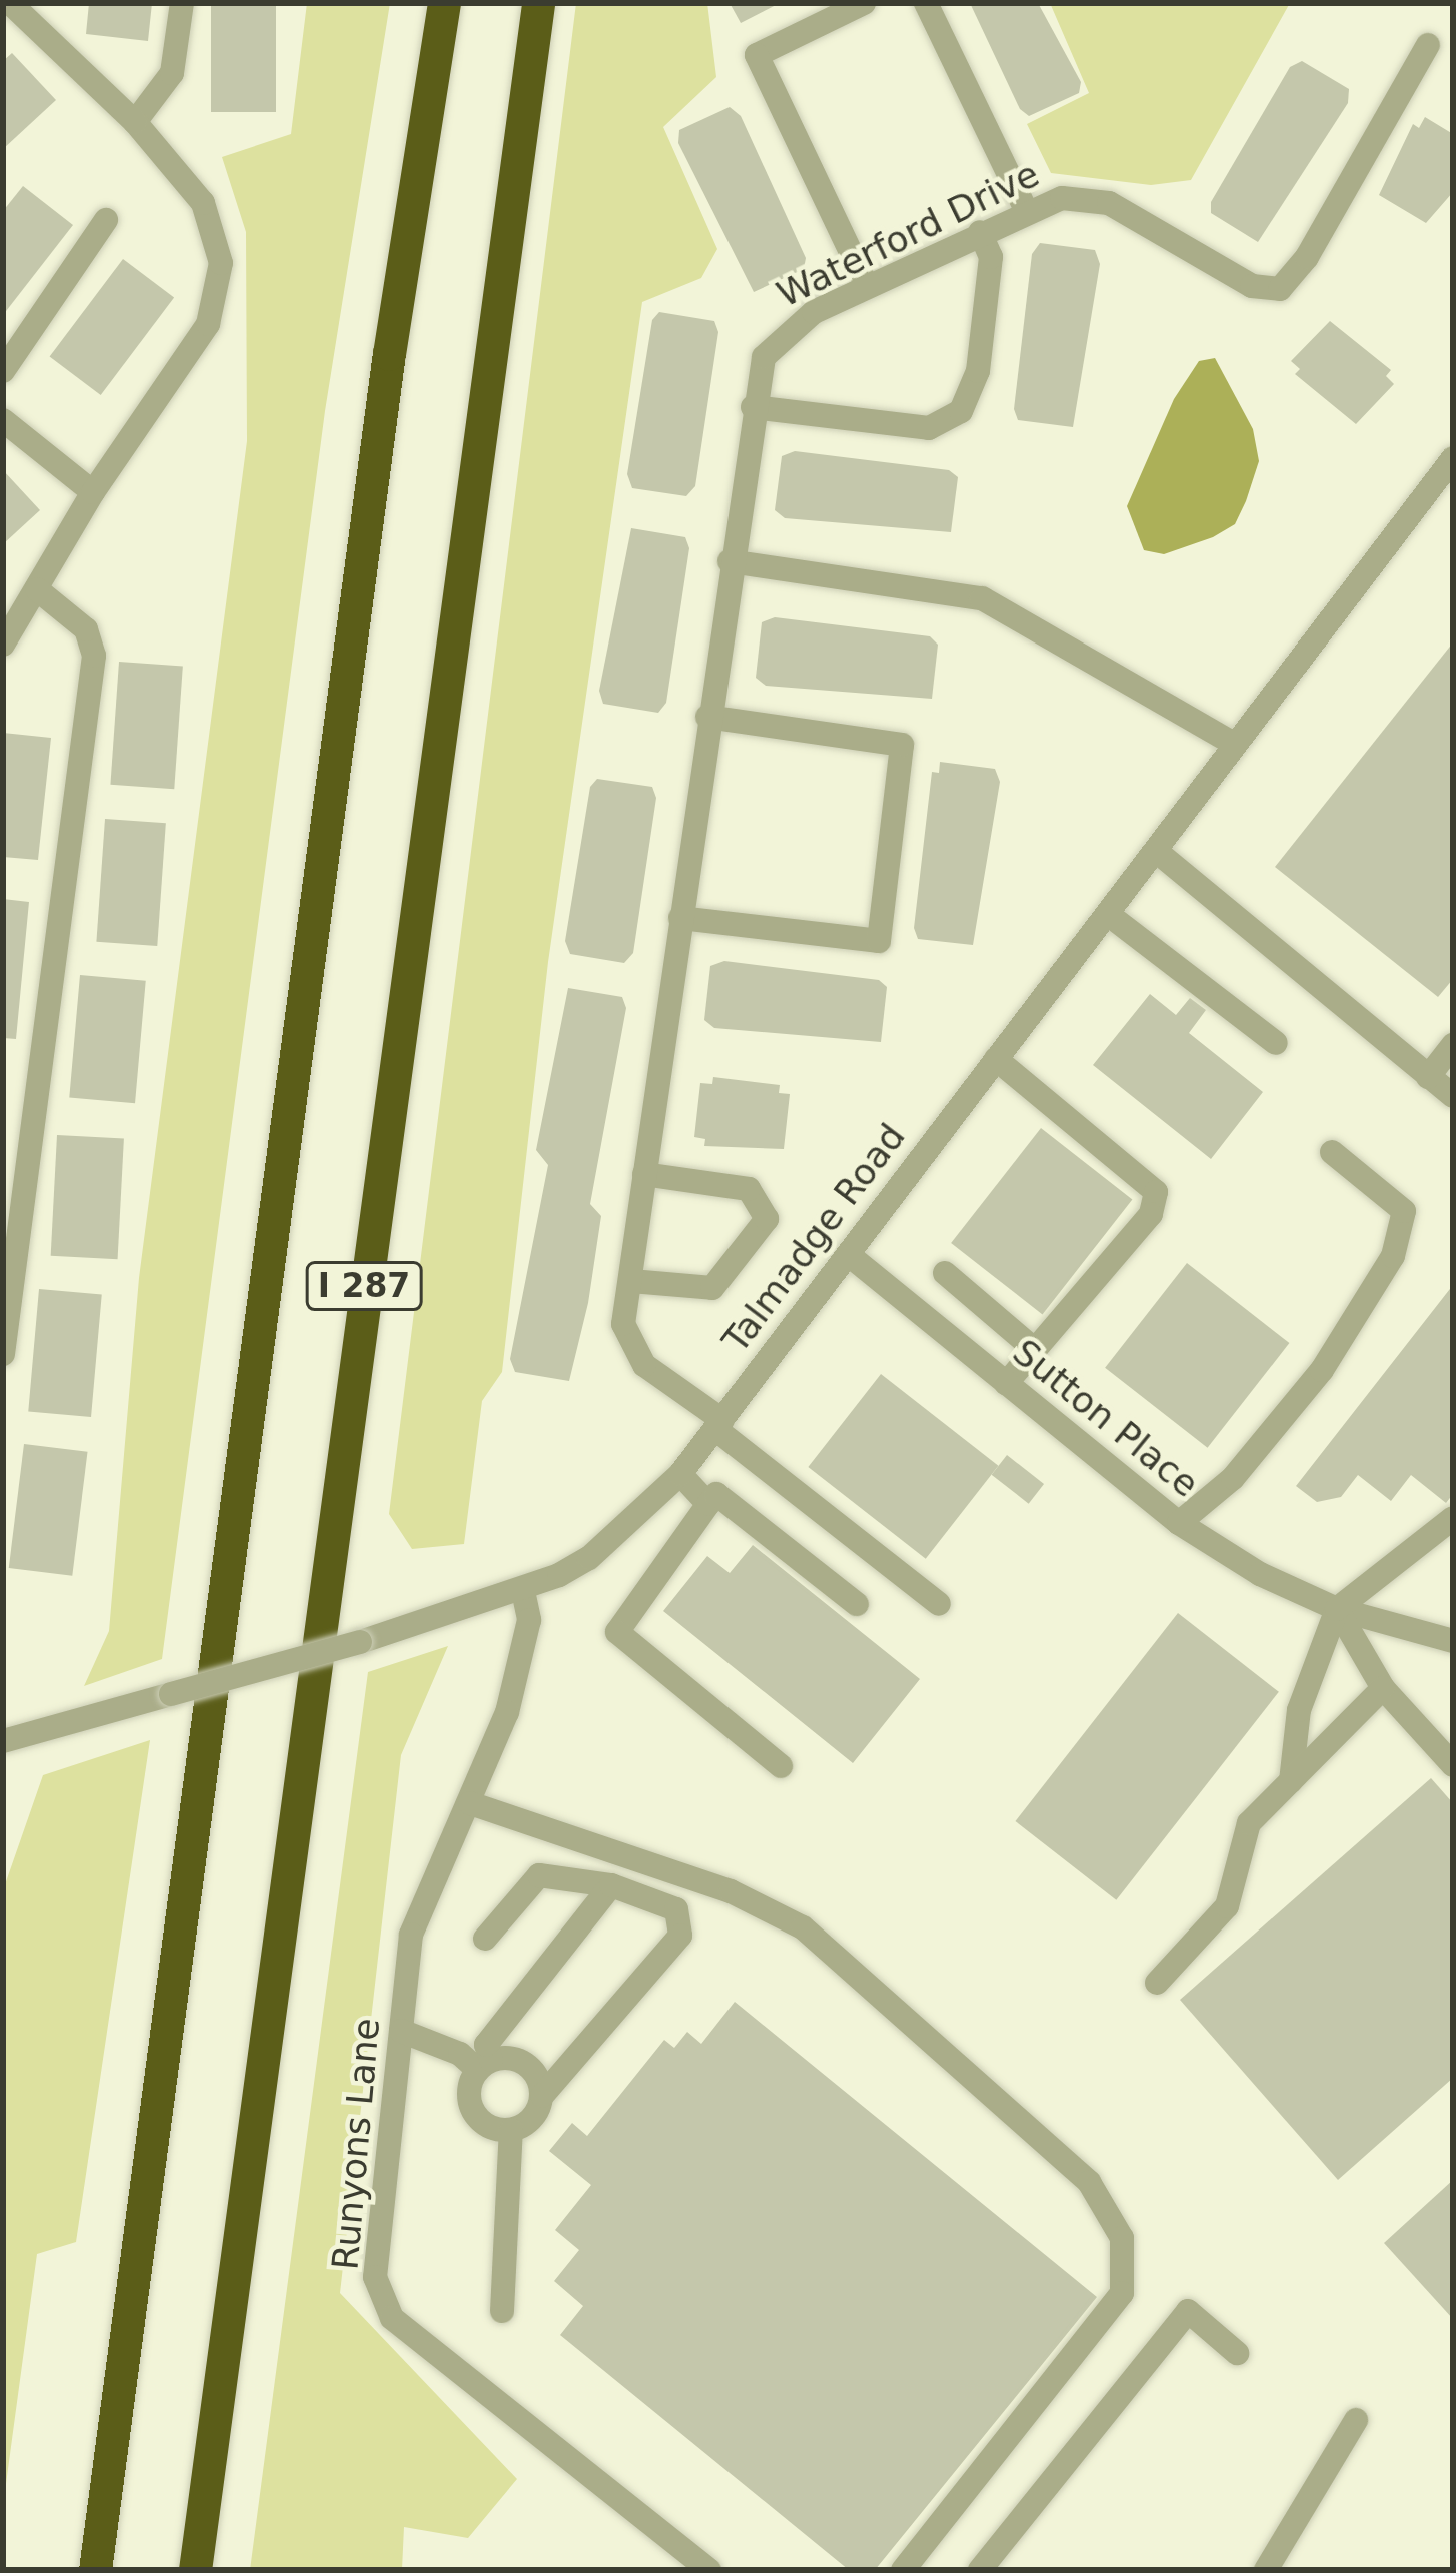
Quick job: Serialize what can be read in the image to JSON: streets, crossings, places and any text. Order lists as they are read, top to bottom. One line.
{"streets":{"highway":["I 287"],"street":["Waterford Drive","Talmadge Road","Sutton Place","Runyons Lane"]},"crossings":[["Waterford Drive","Talmadge Road"],["Talmadge Road","Sutton Place"],["Talmadge Road","Runyons Lane"]]}
